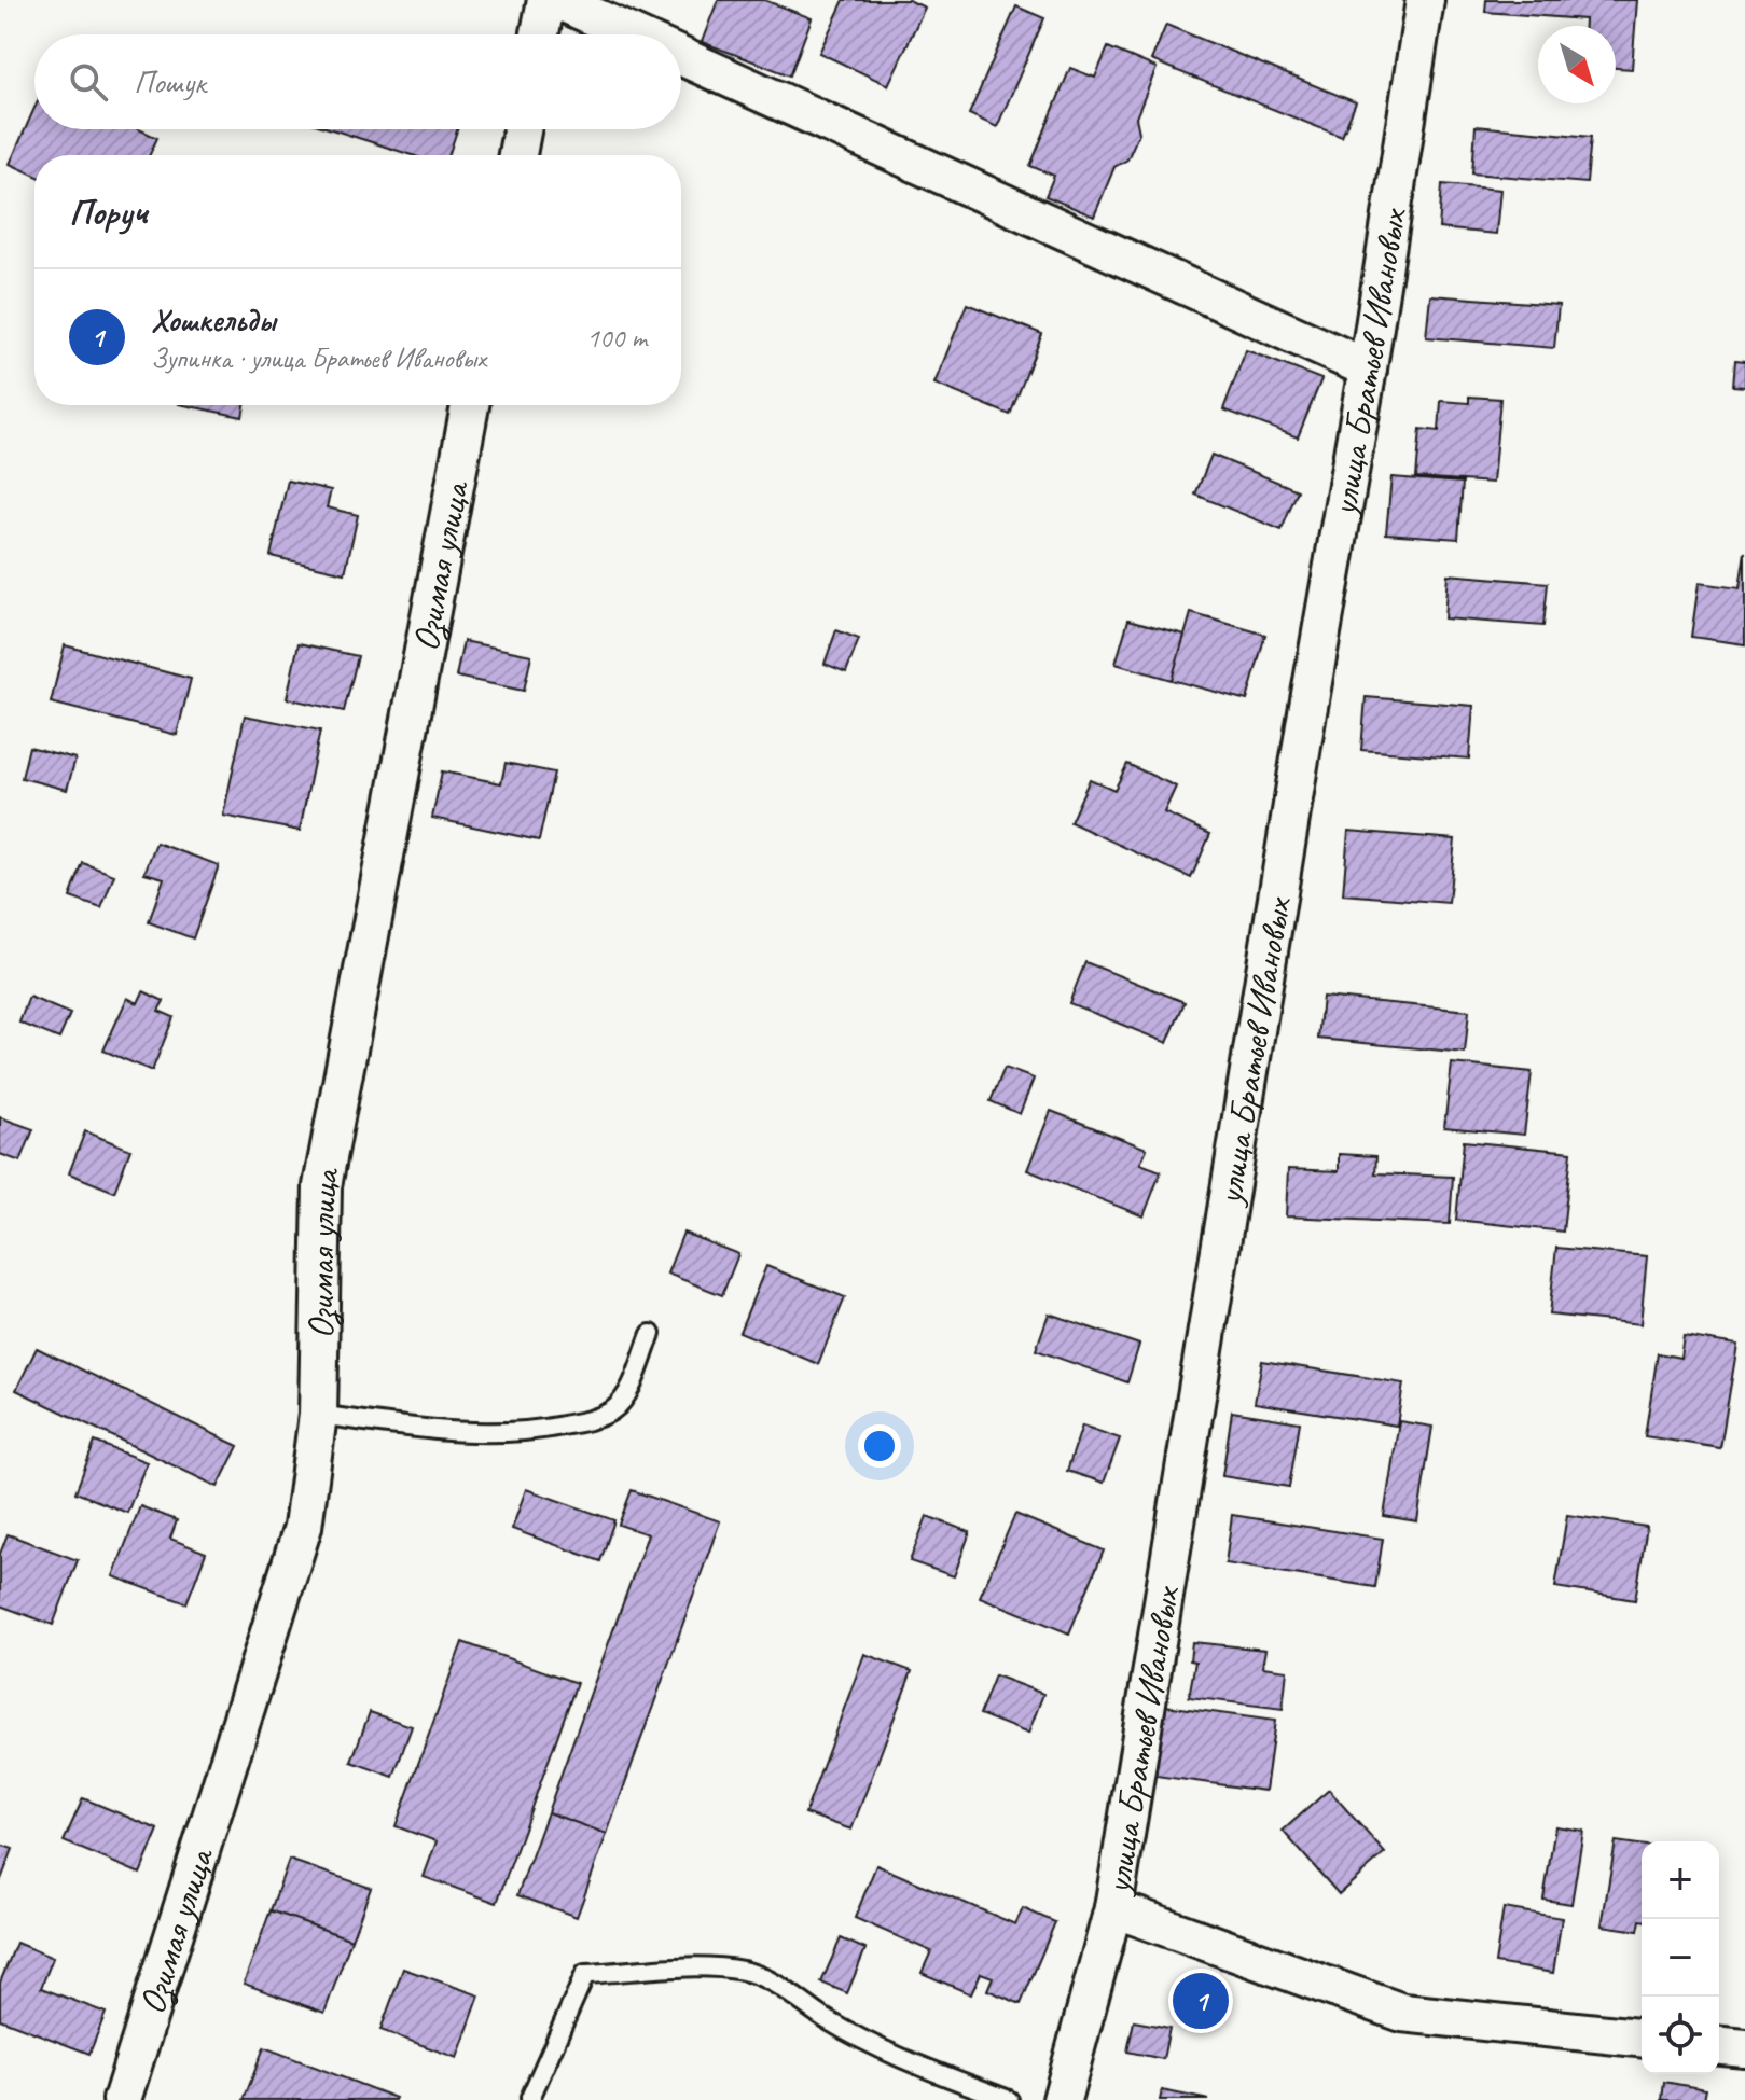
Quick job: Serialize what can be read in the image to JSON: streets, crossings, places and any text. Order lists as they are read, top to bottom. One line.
{"streets":{"street":["улица Братьев Ивановых","Озимая улица"]},"north":"bottom right","page":{"search":"Пошук","heading":"Поруч","list":[{"mark":"1","name":"Хошкельды","note":"Зупинка · улица Братьев Ивановых","value":"100 m"}],"map_buttons":["+","−"],"pins":"1"}}
